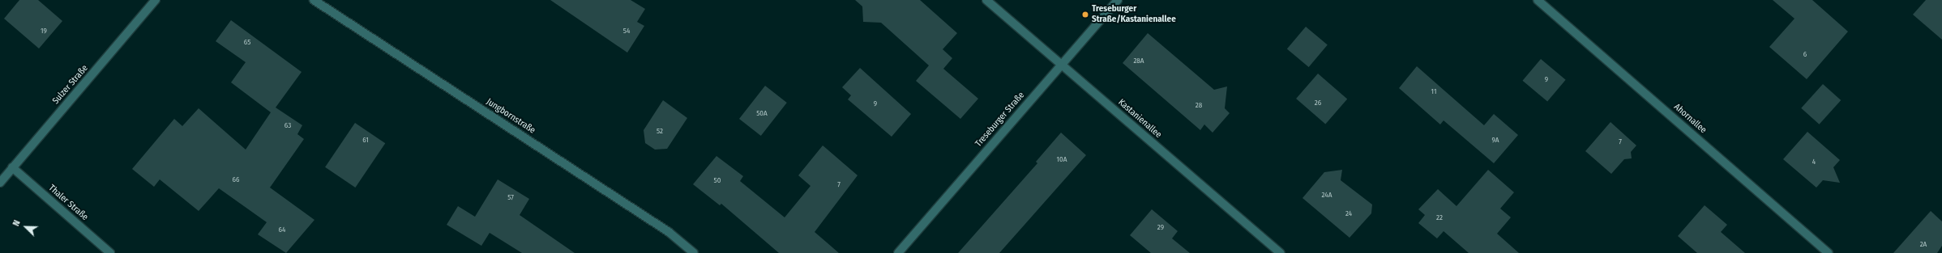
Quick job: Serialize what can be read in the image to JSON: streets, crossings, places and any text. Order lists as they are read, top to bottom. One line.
{"streets":{"street":["Sulzer Straße","Jungbornstraße","Kastanienallee","Ahornallee","Treseburger Straße","Thaler Straße"]},"crossings":[["Sulzer Straße","Thaler Straße"],["Kastanienallee","Treseburger Straße"]],"places":["Treseburger Straße/Kastanienallee"],"house_numbers":["19","54","65","6","28A","9","11","26","9","28","50A","63","52","61","9A","7","10A","4","66","50","7","24A","57","24","22","29","64","2A"],"north":"top left"}
